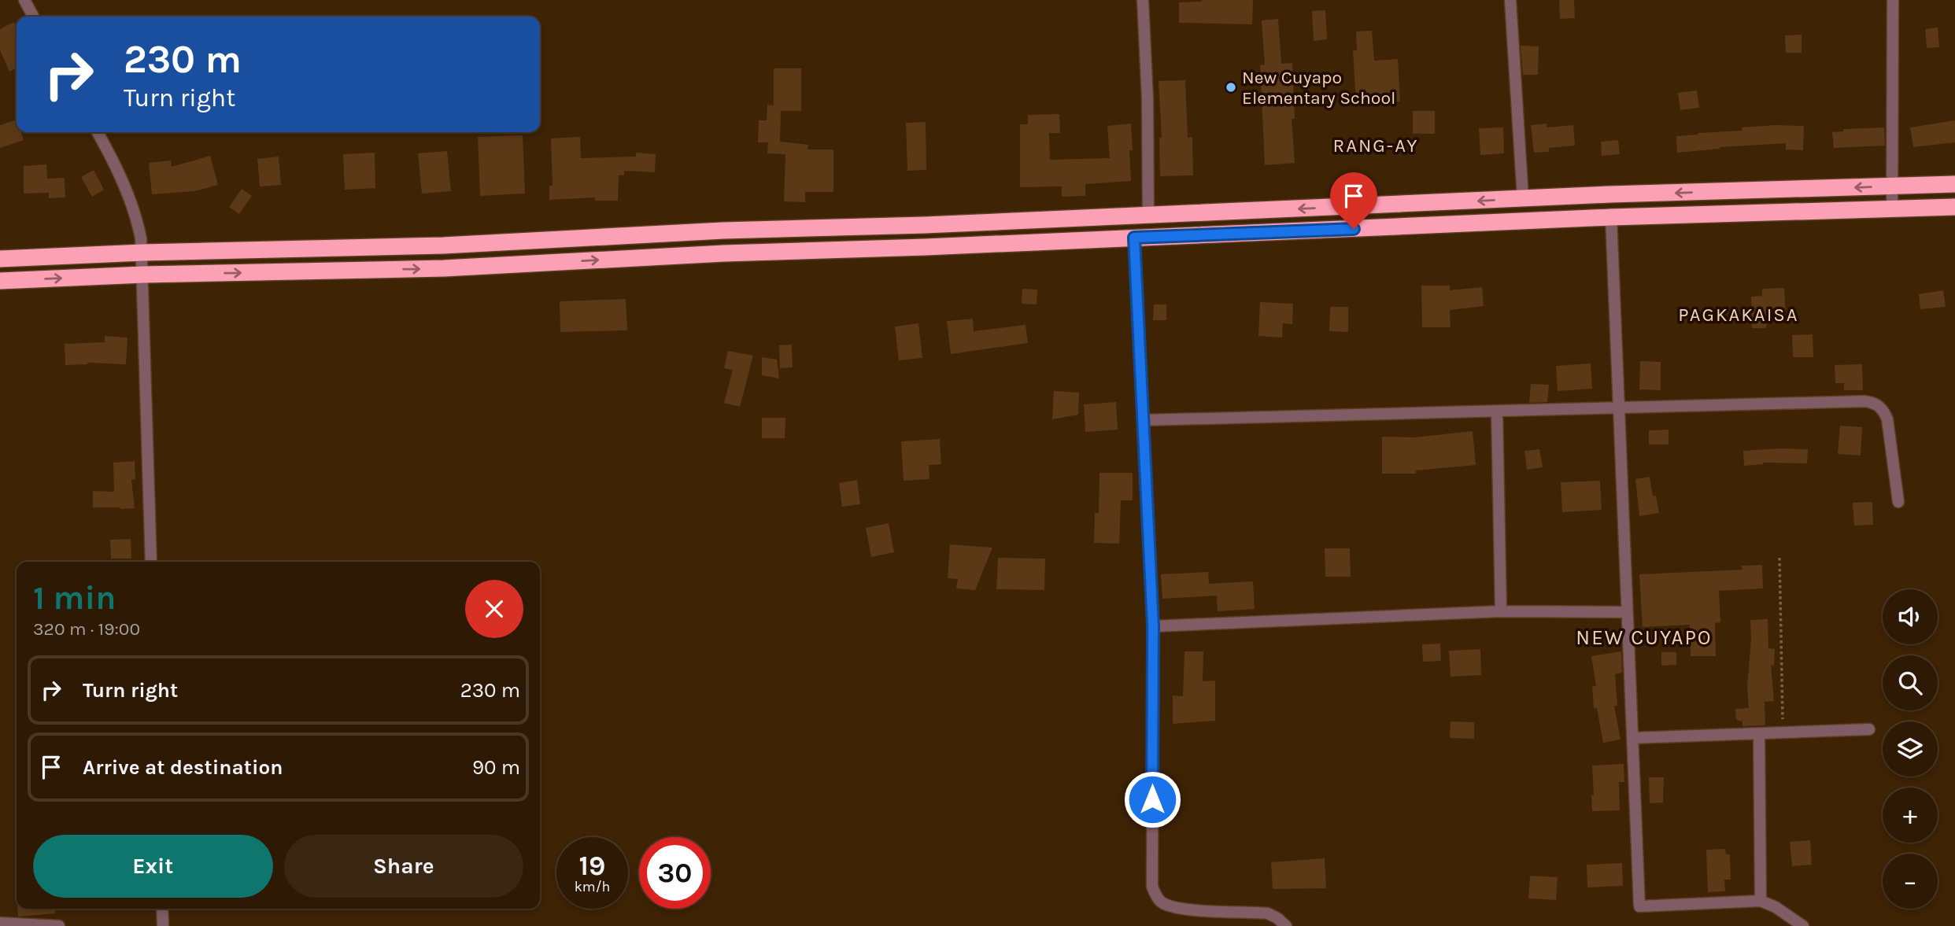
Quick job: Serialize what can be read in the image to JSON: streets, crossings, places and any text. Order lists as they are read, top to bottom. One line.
{"districts":["RANG-AY","PAGKAKAISA","NEW CUYAPO"],"places":["New Cuyapo Elementary School"],"page":{"turn":["230 m","Turn right"],"heading":["1 min","320 m · 19:00"],"map_buttons":["+","−"],"list":[{"name":"Turn right","value":"230 m"},{"name":"Arrive at destination","value":"90 m"}],"buttons":["Exit","Share"],"speed":"19 km/h","limit":"30"}}
